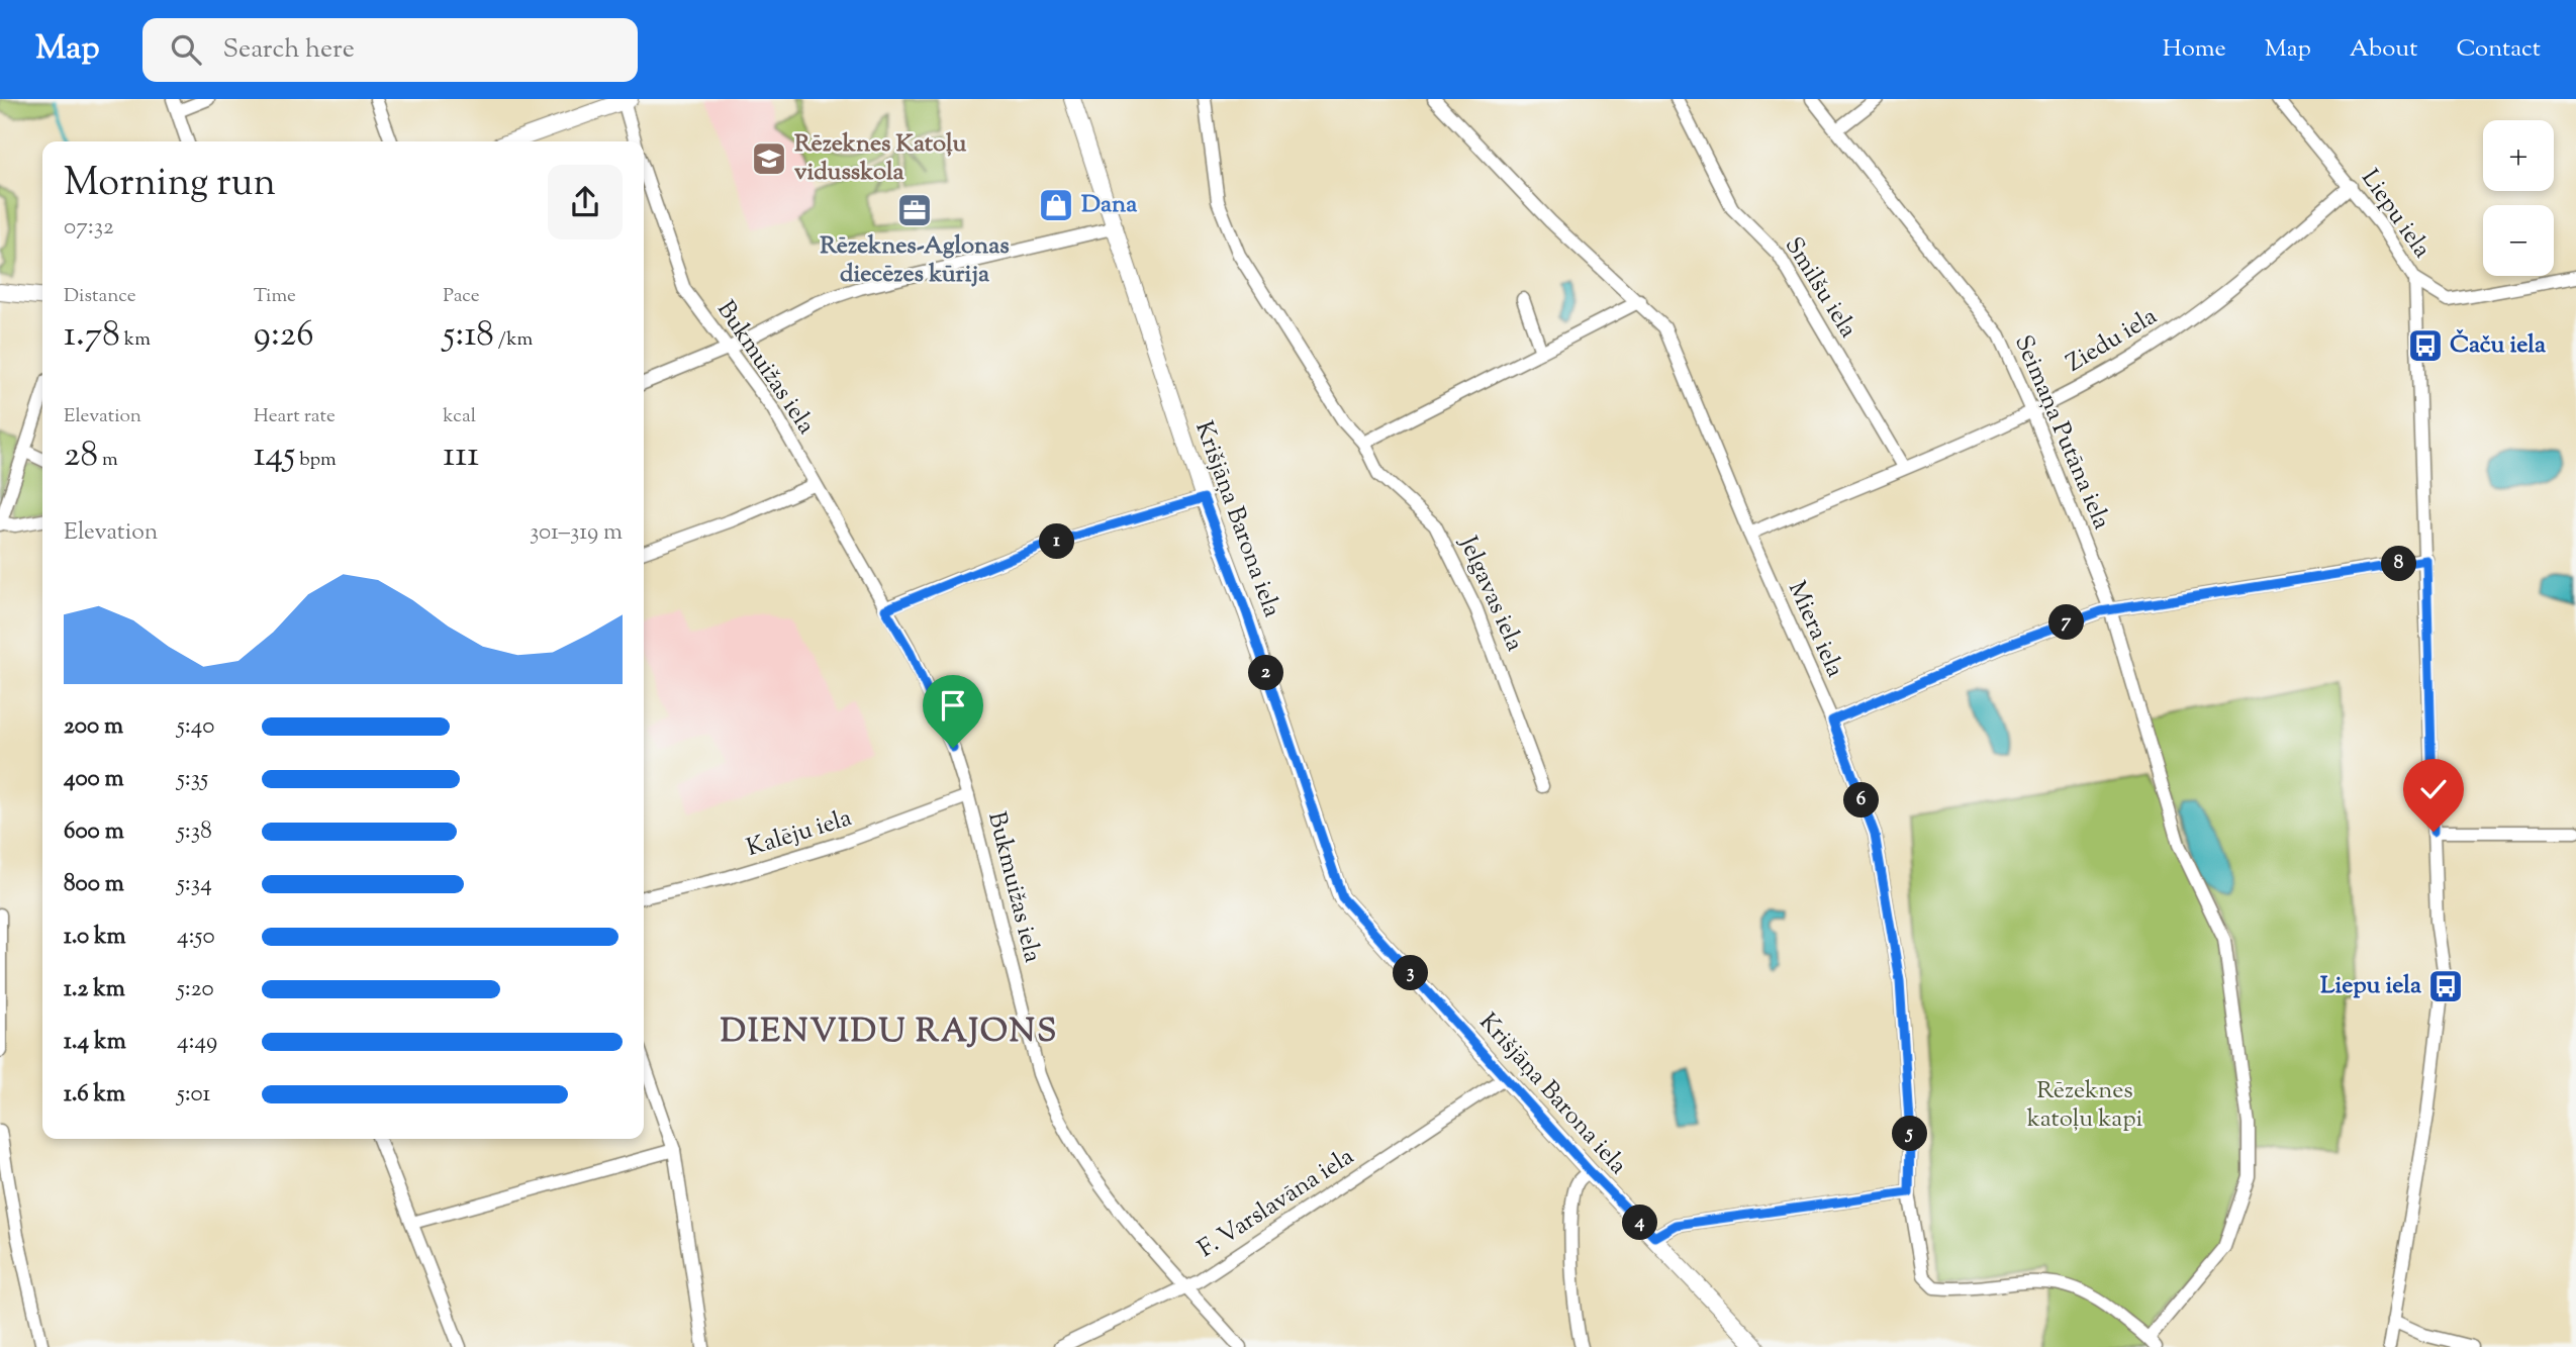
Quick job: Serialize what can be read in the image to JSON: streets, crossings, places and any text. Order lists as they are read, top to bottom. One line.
{"streets":{"main road":["Krišjāņa Barona iela"],"street":["Liepu iela","Smilšu iela","Ziedu iela","Bukmuižas iela","Seimaņa Putāna iela","Jelgavas iela","Miera iela","Kalēju iela","F. Varslavāna iela"]},"crossings":[["Liepu iela","Ziedu iela"],["Smilšu iela","Ziedu iela"],["Ziedu iela","Seimaņa Putāna iela"],["Ziedu iela","Miera iela"],["Bukmuižas iela","Kalēju iela"],["Bukmuižas iela","F. Varslavāna iela"],["Seimaņa Putāna iela","Miera iela"],["Krišjāņa Barona iela","F. Varslavāna iela"]],"districts":["DIENVIDU RAJONS"],"parks":["Rēzeknes katoļu kapi"],"places":{"school or university":["Rēzeknes Katoļu vidusskola"],"shop":["Dana"],"office":["Rēzeknes-Aglonas diecēzes kūrija"],"bus stop":["Čaču iela","Liepu iela"]},"page":{"header":"Map","search":"Search here","nav":["Home","Map","About","Contact"],"map_buttons":["+","−"],"heading":["Morning run","07:32"],"stats":[["Distance","1.78 km"],["Time","9:26"],["Pace","5:18 /km"],["Elevation","28 m"],["Heart rate","145 bpm"],["kcal","111"]],"chart":["Elevation","301–319 m"],"pins":["1","8","7","2","6","3","5","4"],"list":[{"name":"200 m","note":"5:40"},{"name":"400 m","note":"5:35"},{"name":"600 m","note":"5:38"},{"name":"800 m","note":"5:34"},{"name":"1.0 km","note":"4:50"},{"name":"1.2 km","note":"5:20"},{"name":"1.4 km","note":"4:49"},{"name":"1.6 km","note":"5:01"}]}}
